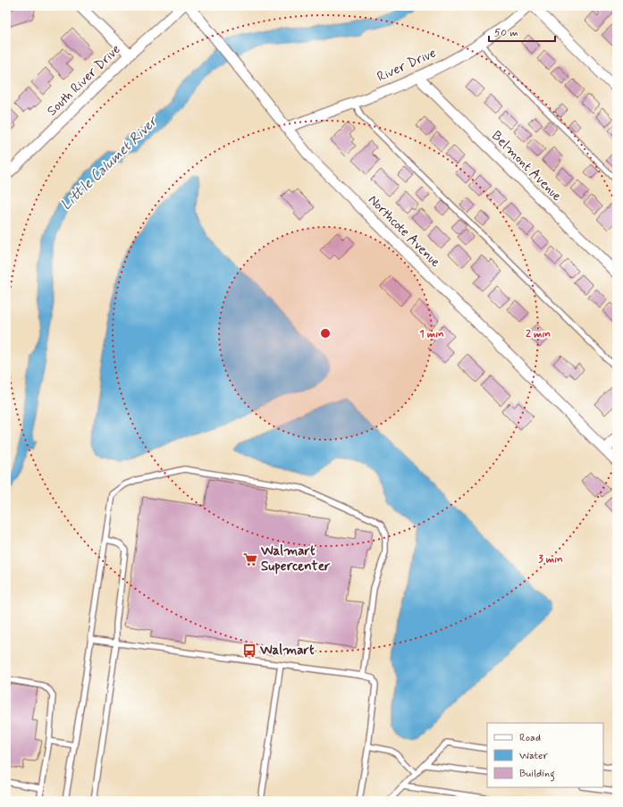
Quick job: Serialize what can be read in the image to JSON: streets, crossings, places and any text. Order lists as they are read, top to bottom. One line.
{"streets":{"street":["River Drive","South River Drive","Belmont Avenue","Northcote Avenue"]},"crossings":[["River Drive","Belmont Avenue"],["River Drive","Northcote Avenue"]],"water":["Little Calumet River"],"places":{"supermarket":["Walmart Supercenter"],"bus stop":["Walmart"]},"legend":["Road","Water","Building"],"scale_bar":"50 m","rings":["1 min","2 min","3 min"]}
